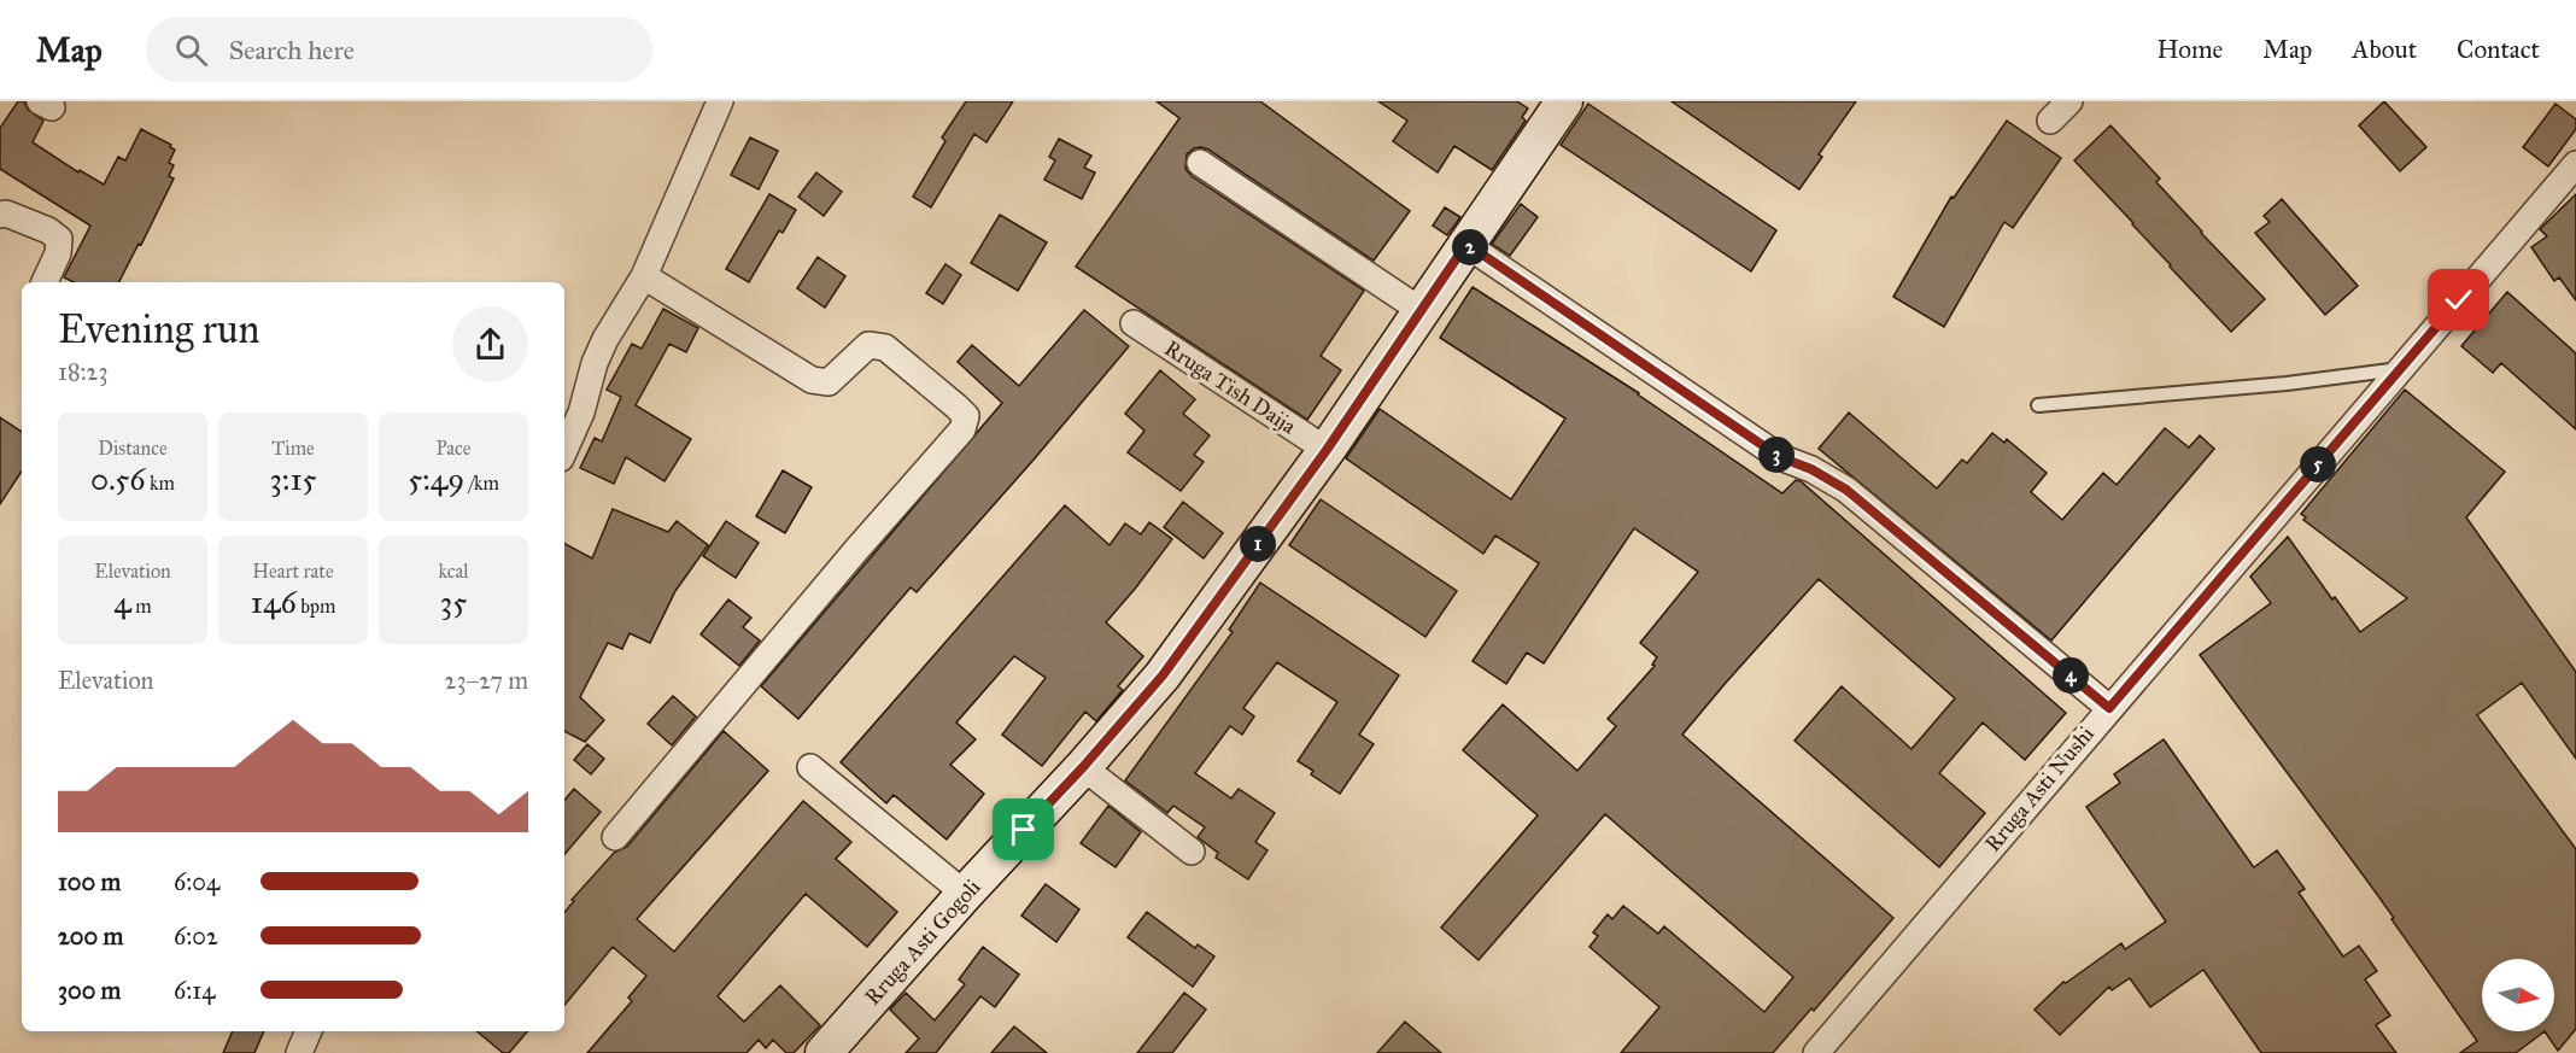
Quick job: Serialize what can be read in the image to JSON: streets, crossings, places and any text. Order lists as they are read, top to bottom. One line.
{"streets":{"street":["Rruga Tish Daija","Rruga Asti Nushi","Rruga Asti Gogoli"]},"crossings":[["Rruga Tish Daija","Rruga Asti Gogoli"]],"north":"right","page":{"header":"Map","search":"Search here","nav":["Home","Map","About","Contact"],"pins":["2","3","5","1","4"],"heading":["Evening run","18:23"],"stats":[["Distance","0.56 km"],["Time","3:15"],["Pace","5:49 /km"],["Elevation","4 m"],["Heart rate","146 bpm"],["kcal","35"]],"chart":["Elevation","23–27 m"],"list":[{"name":"100 m","note":"6:04"},{"name":"200 m","note":"6:02"},{"name":"300 m","note":"6:14"}]}}
